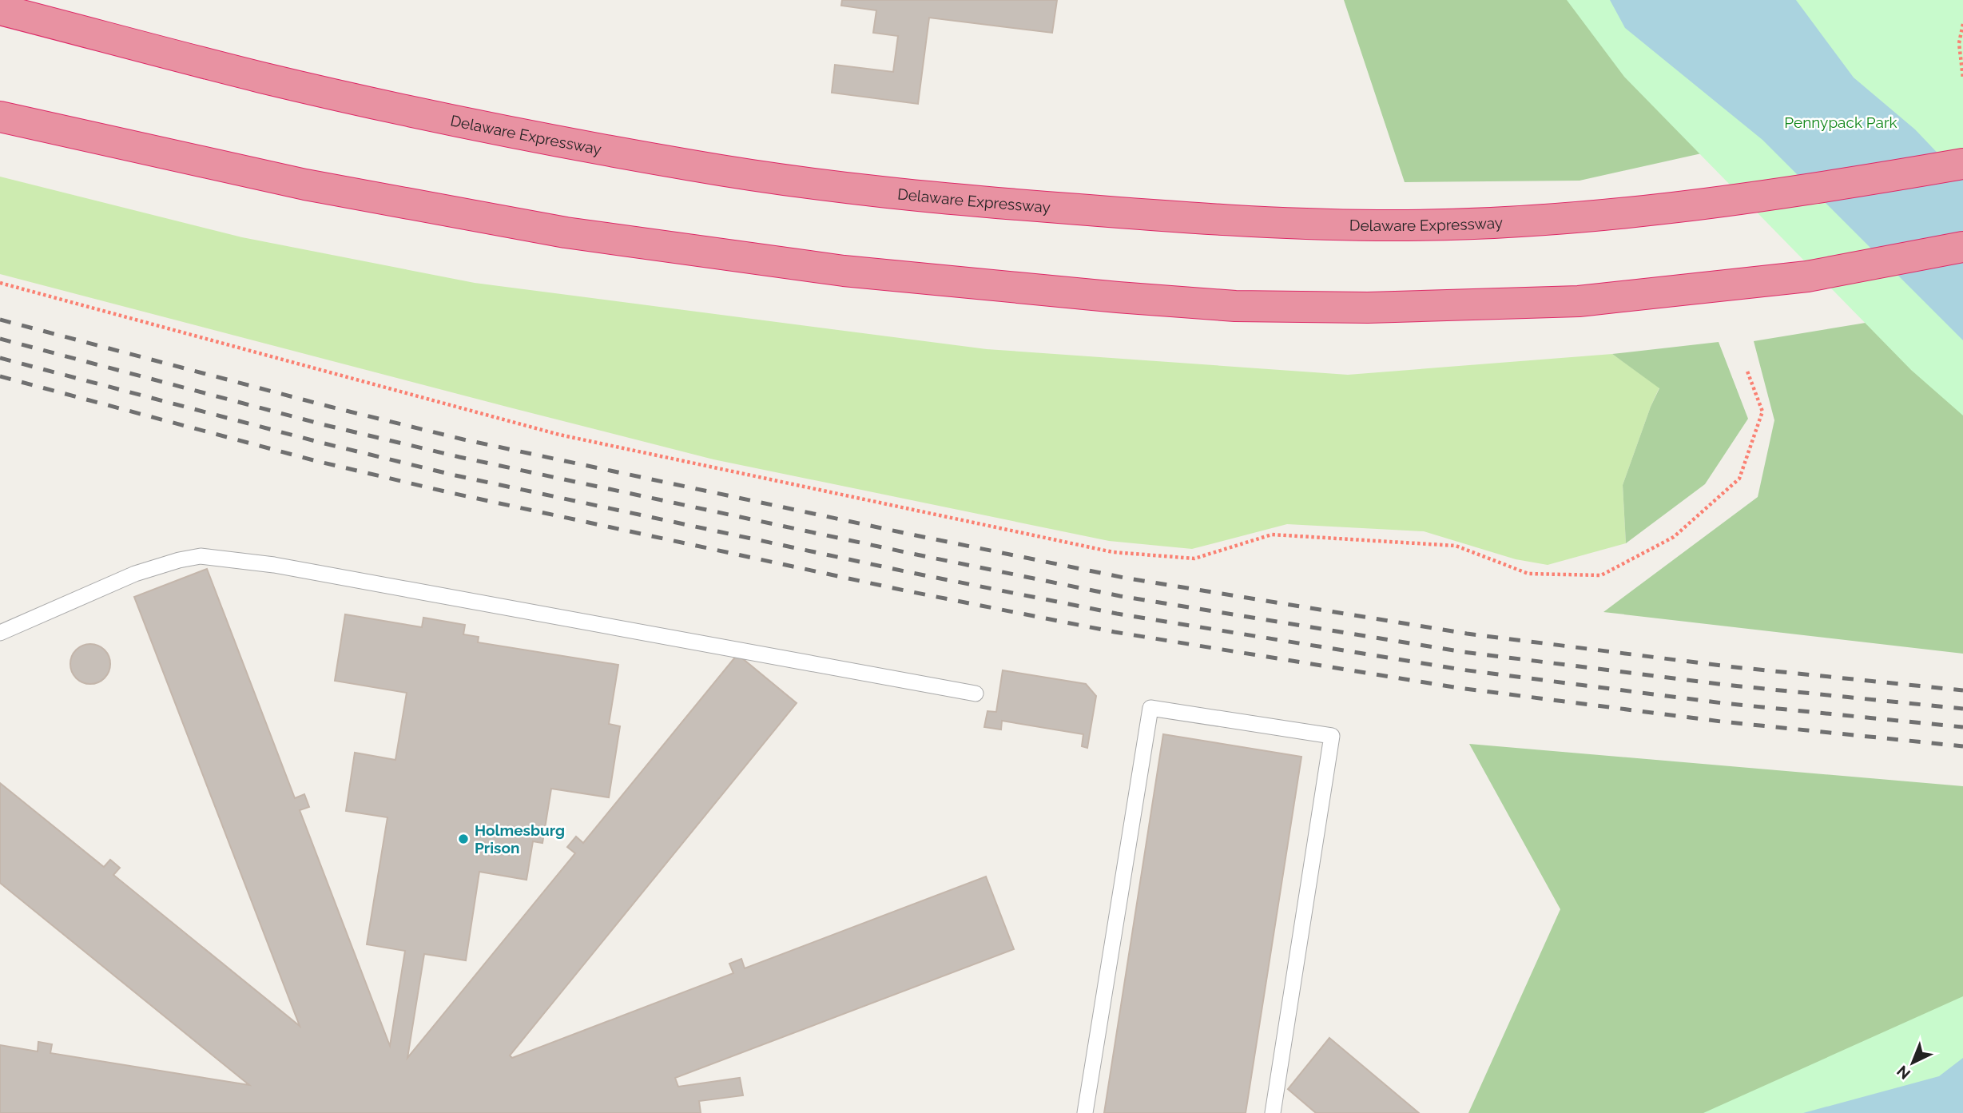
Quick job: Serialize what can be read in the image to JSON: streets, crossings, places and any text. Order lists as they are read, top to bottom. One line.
{"streets":{"highway":["Delaware Expressway"]},"parks":["Pennypack Park"],"places":["Holmesburg Prison"],"north":"bottom left"}
